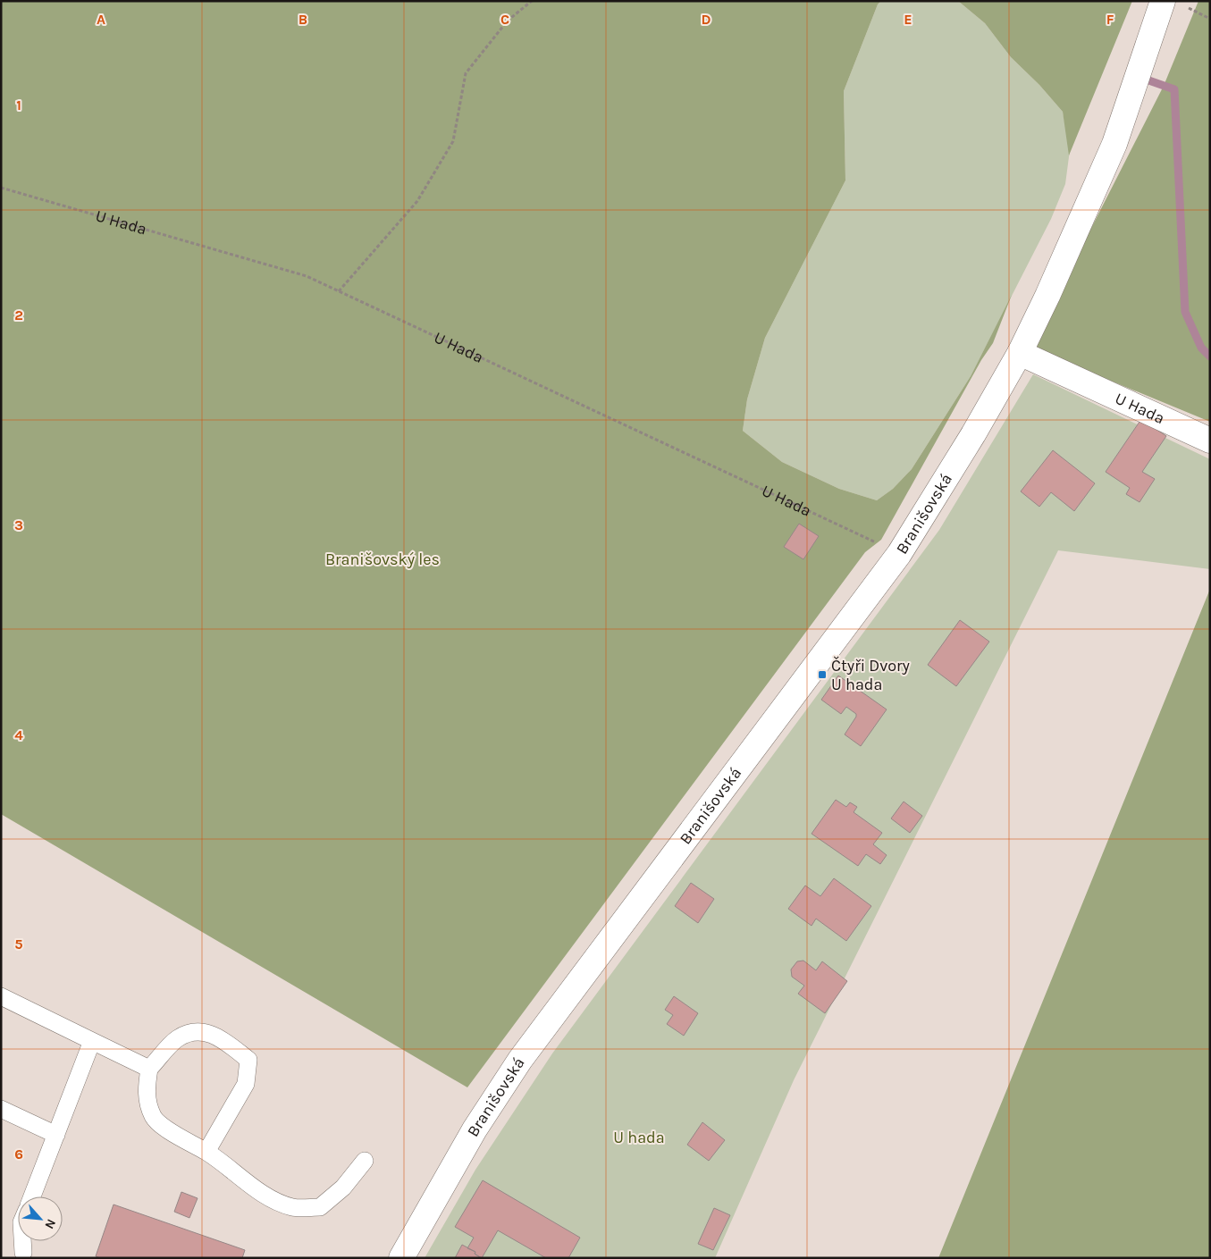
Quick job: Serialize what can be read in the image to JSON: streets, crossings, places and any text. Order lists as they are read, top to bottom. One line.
{"streets":{"street":["U Hada","Branišovská"]},"crossings":[["U Hada","Branišovská"]],"parks":["Branišovský les","U hada"],"places":{"transit":["Čtyři Dvory U hada"]},"north":"bottom right","grid":{"columns":["A","B","C","D","E","F"],"rows":["1","2","3","4","5","6"]}}
